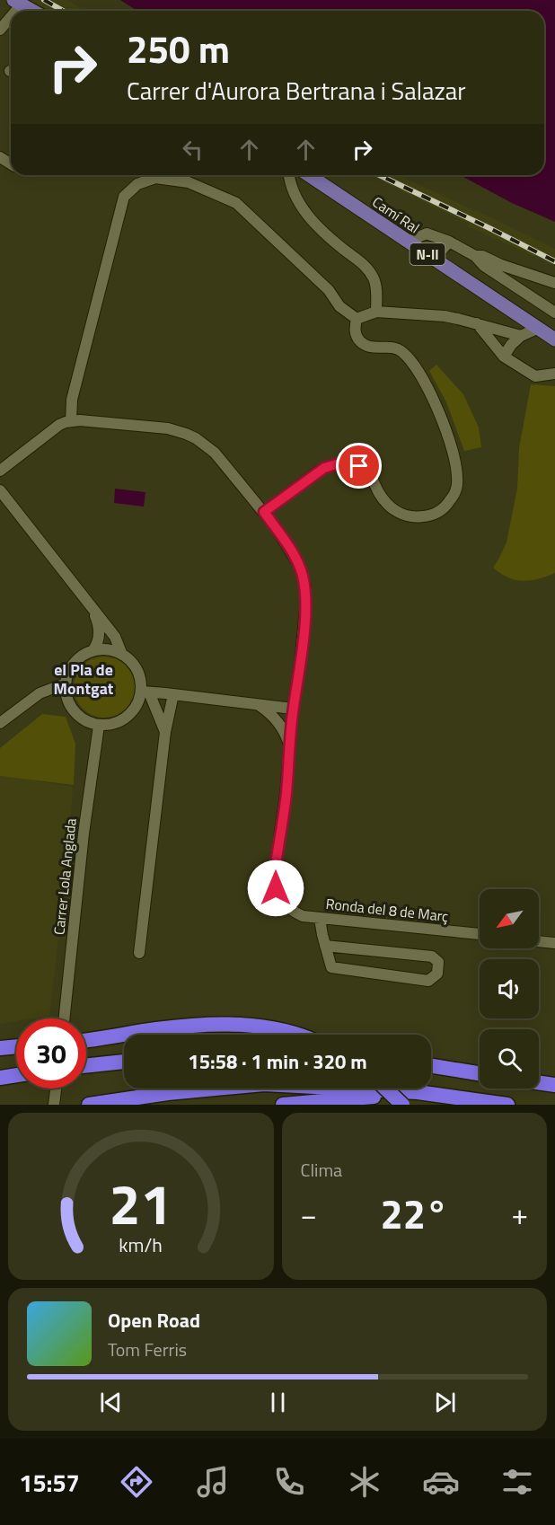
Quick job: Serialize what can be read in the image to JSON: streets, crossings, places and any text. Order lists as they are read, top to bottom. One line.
{"streets":{"main road":["Camí Ral","N-II"],"street":["Carrer Lola Anglada","Ronda del 8 de Març"]},"districts":["el Pla de Montgat"],"north":"bottom left","page":{"turn":["250 m","Carrer d'Aurora Bertrana i Salazar"],"limit":"30","trip":"15:58 · 1 min · 320 m","tile":"Clima","heat":["−","22°","+"],"song":["Open Road","Tom Ferris"],"tabs":"15:57","gauge":["21","km/h"]}}
